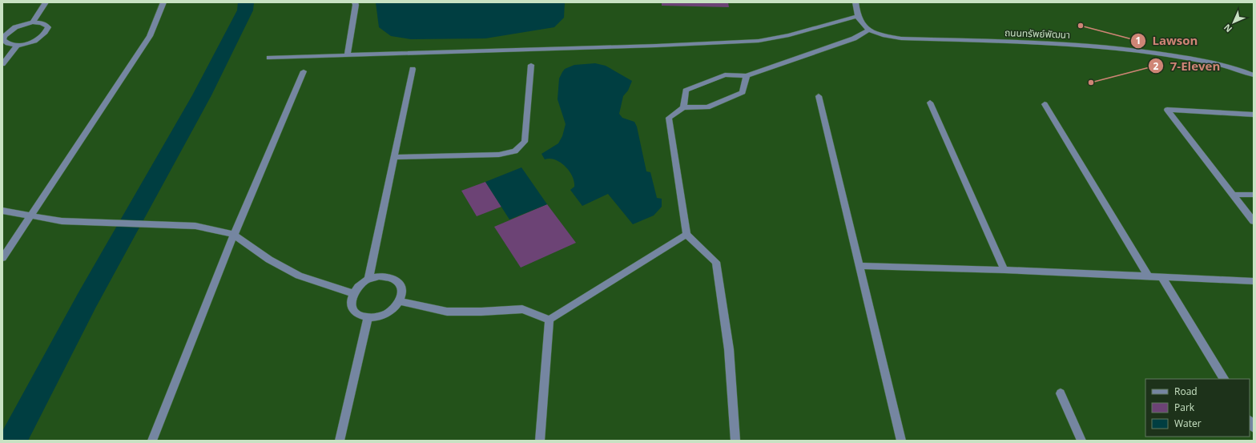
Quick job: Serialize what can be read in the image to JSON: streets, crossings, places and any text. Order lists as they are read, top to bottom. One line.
{"streets":{"street":["ถนนทรัพย์พัฒนา"]},"places":["Lawson","7-Eleven"],"legend":["Road","Park","Water"],"north":"bottom left"}
